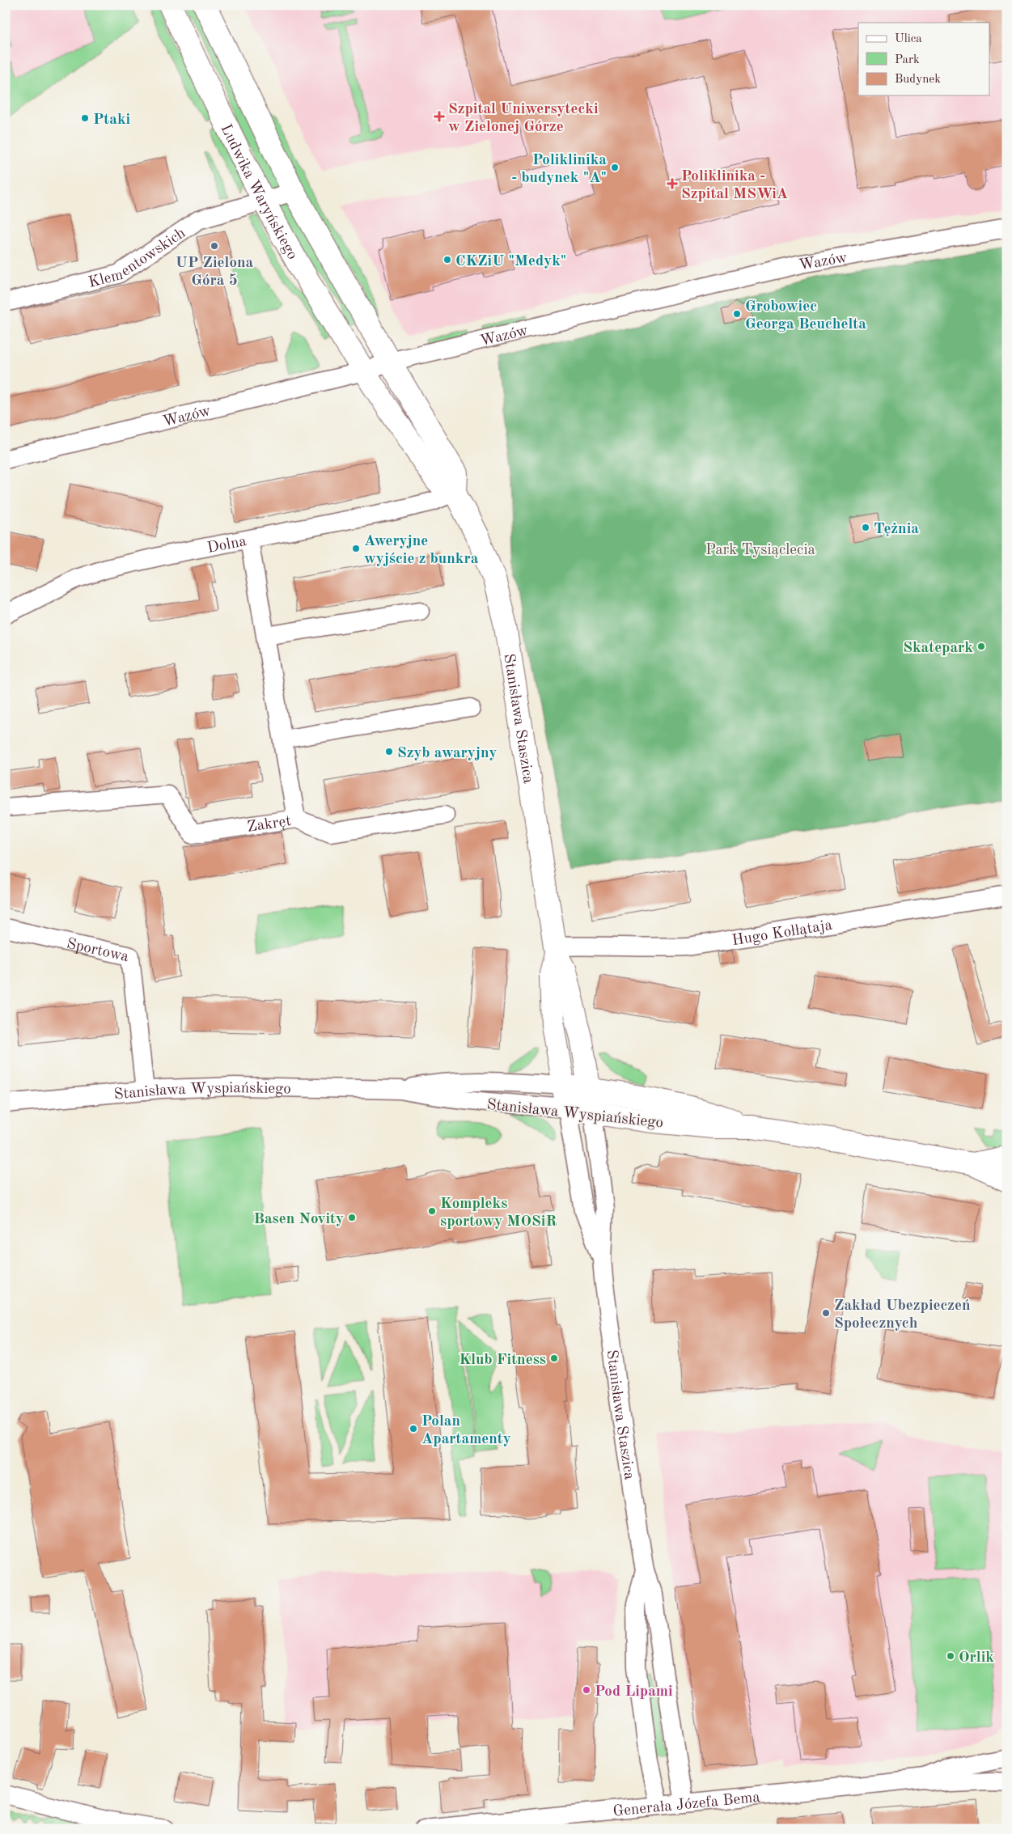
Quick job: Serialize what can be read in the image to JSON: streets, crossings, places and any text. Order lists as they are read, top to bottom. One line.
{"streets":{"street":["Ludwika Waryńskiego","Klementowskich","Wazów","Dolna","Stanisława Staszica","Zakręt","Hugo Kołłątaja","Sportowa","Stanisława Wyspiańskiego","Generała Józefa Bema"]},"crossings":[["Ludwika Waryńskiego","Klementowskich"],["Ludwika Waryńskiego","Wazów"],["Ludwika Waryńskiego","Stanisława Staszica"],["Wazów","Stanisława Staszica"],["Dolna","Stanisława Staszica"],["Dolna","Zakręt"],["Stanisława Staszica","Hugo Kołłątaja"],["Stanisława Staszica","Stanisława Wyspiańskiego"],["Stanisława Staszica","Generała Józefa Bema"],["Sportowa","Stanisława Wyspiańskiego"]],"parks":["Park Tysiąclecia"],"places":{"health":["Szpital Uniwersytecki w Zielonej Górze","Poliklinika - Szpital MSWiA"],"other":["Ptaki","Poliklinika - budynek \"A\"","UP Zielona Góra 5","CKZiU \"Medyk\"","Grobowiec Georga Beuchelta","Tężnia","Aweryjne wyjście z bunkra","Skatepark","Szyb awaryjny","Kompleks sportowy MOSiR","Basen Novity","Zakład Ubezpieczeń Społecznych","Klub Fitness","Polan Apartamenty","Orlik","Pod Lipami"]},"legend":["Ulica","Park","Budynek"]}
